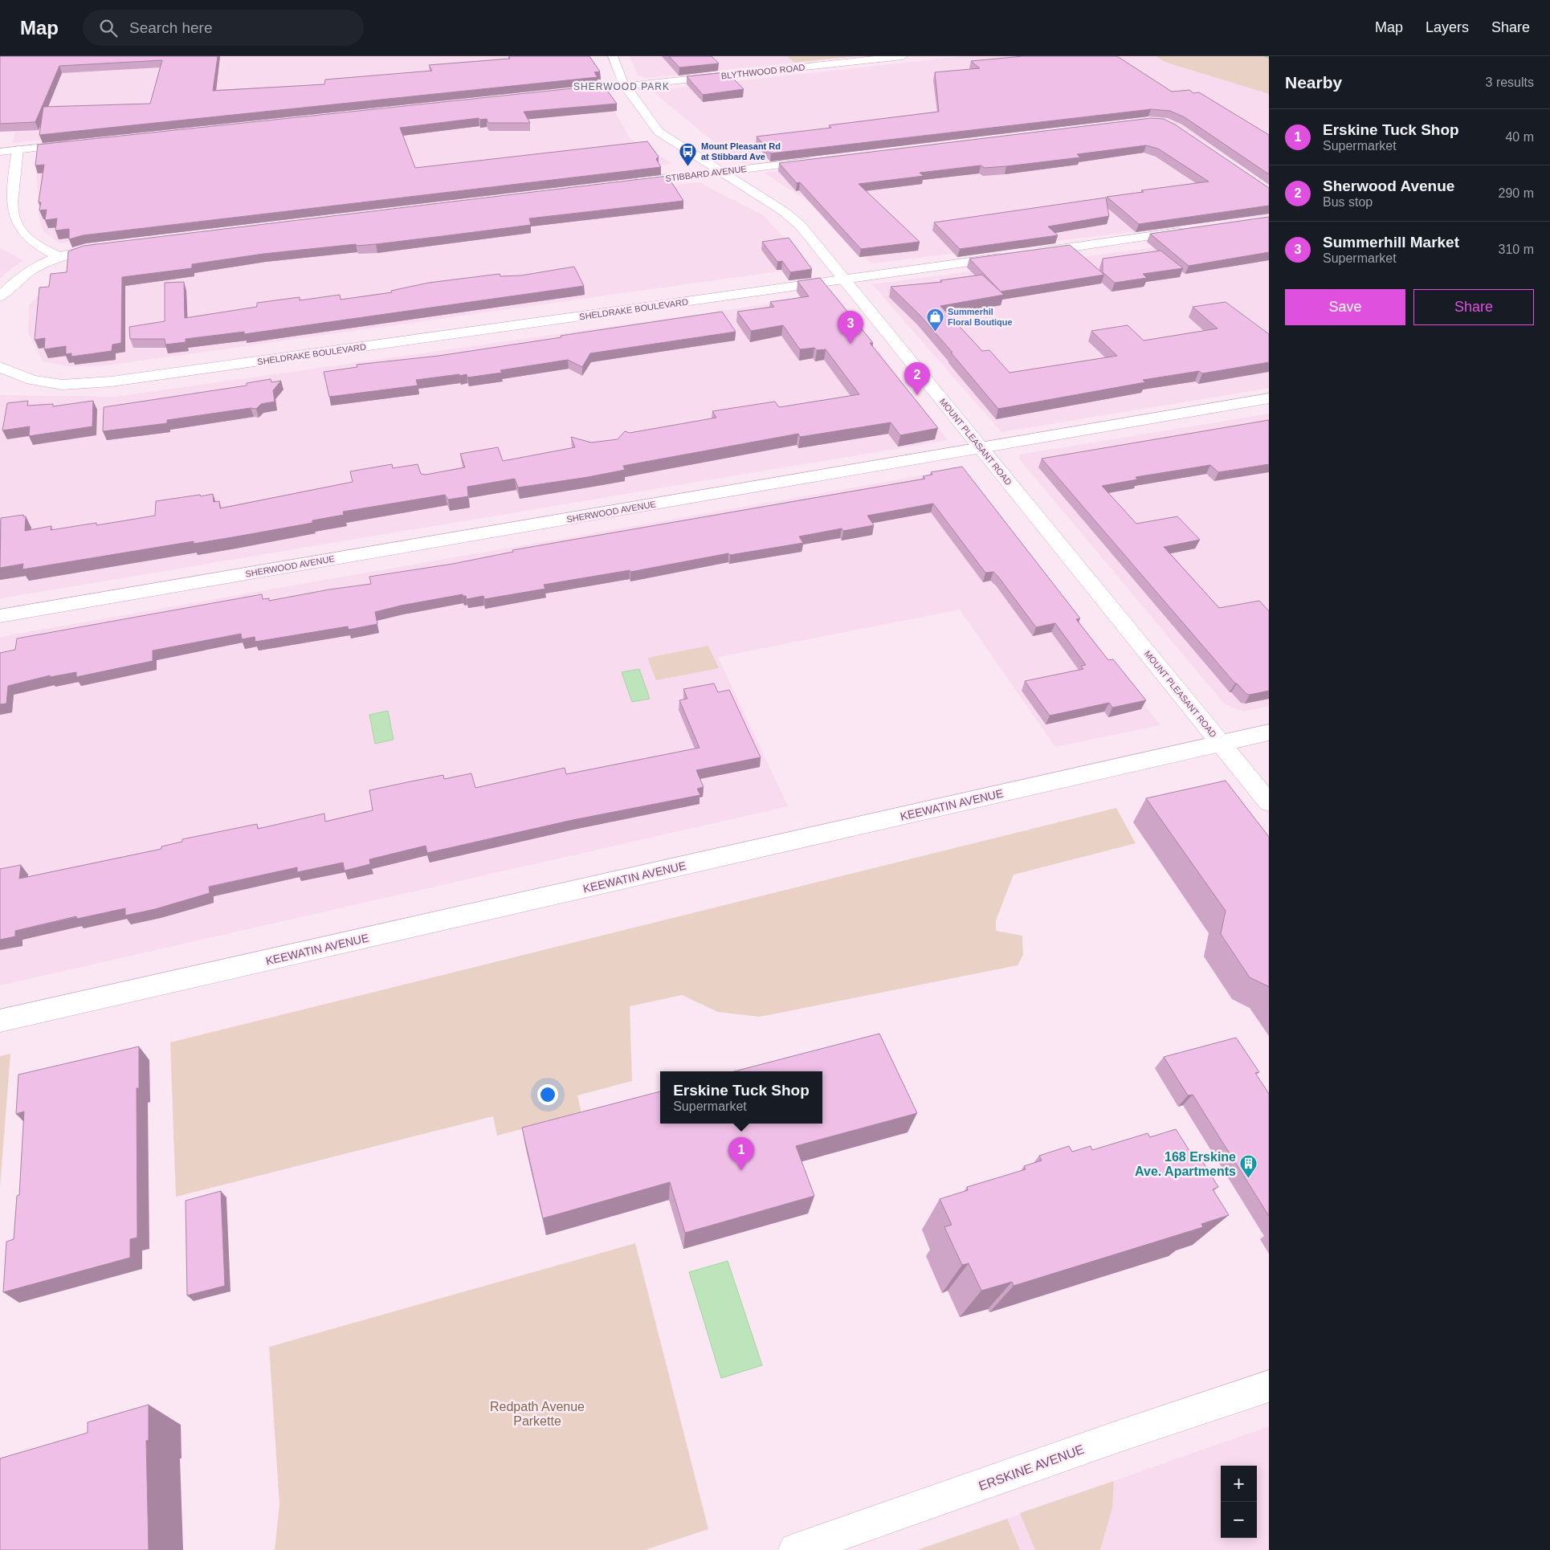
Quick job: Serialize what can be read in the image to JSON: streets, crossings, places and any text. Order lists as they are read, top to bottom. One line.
{"streets":{"street":["BLYTHWOOD ROAD","STIBBARD AVENUE","SHELDRAKE BOULEVARD","MOUNT PLEASANT ROAD","SHERWOOD AVENUE","KEEWATIN AVENUE","ERSKINE AVENUE"]},"crossings":[["BLYTHWOOD ROAD","MOUNT PLEASANT ROAD"],["STIBBARD AVENUE","MOUNT PLEASANT ROAD"],["SHELDRAKE BOULEVARD","MOUNT PLEASANT ROAD"],["MOUNT PLEASANT ROAD","SHERWOOD AVENUE"],["MOUNT PLEASANT ROAD","KEEWATIN AVENUE"]],"districts":["SHERWOOD PARK"],"parks":["Redpath Avenue Parkette"],"places":{"bus stop":["Mount Pleasant Rd at Stibbard Ave"],"shop":["Summerhil Floral Boutique"],"building":["168 Erskine Ave. Apartments"]},"page":{"header":"Map","search":"Search here","nav":["Map","Layers","Share"],"heading":["Nearby","3 results"],"list":[{"mark":"1","name":"Erskine Tuck Shop","note":"Supermarket","value":"40 m"},{"mark":"2","name":"Sherwood Avenue","note":"Bus stop","value":"290 m"},{"mark":"3","name":"Summerhill Market","note":"Supermarket","value":"310 m"}],"buttons":["Save","Share"],"pins":["3","2","1"],"popup":["Erskine Tuck Shop","Supermarket"],"map_buttons":["+","−"]}}
